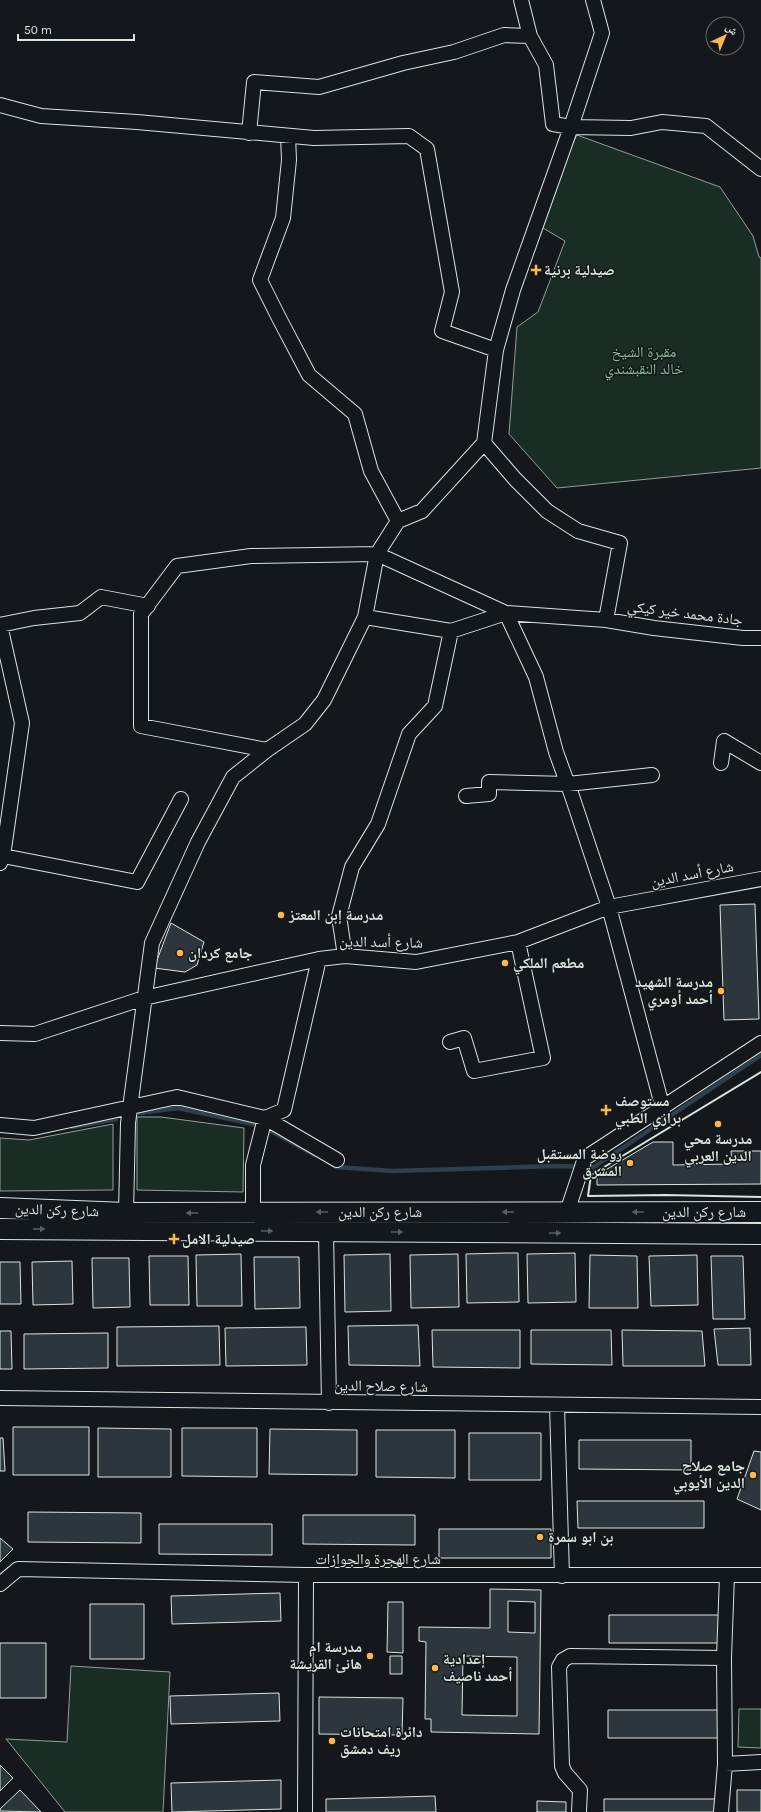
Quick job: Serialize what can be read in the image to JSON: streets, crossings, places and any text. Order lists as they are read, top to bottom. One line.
{"streets":{"main road":["شارع ركن الدين"],"street":["جادة محمد خير كيكي","شارع أسد الدين","شارع صلاح الدين","شارع الهجرة والجوازات"]},"parks":["مقبرة الشيخ خالد النقبشندي"],"places":{"health":["صيدلية برنية","مستوصف برازي الطبي","صيدلية الامل"],"other":["مدرسة إبن المعتز","جامع كردان","مطعم الملكي","مدرسة الشهيد أحمد أومري","مدرسة محي الدين العربي","روضة المستقبل المشرق","جامع صلاح الدين الأيوبي","بن ابو سمرة","مدرسة ام هانئ القريشة","إعدادية أحمد ناصيف","دائرة امتحانات ريف دمشق"]},"scale_bar":"50 m","north":"top right"}
